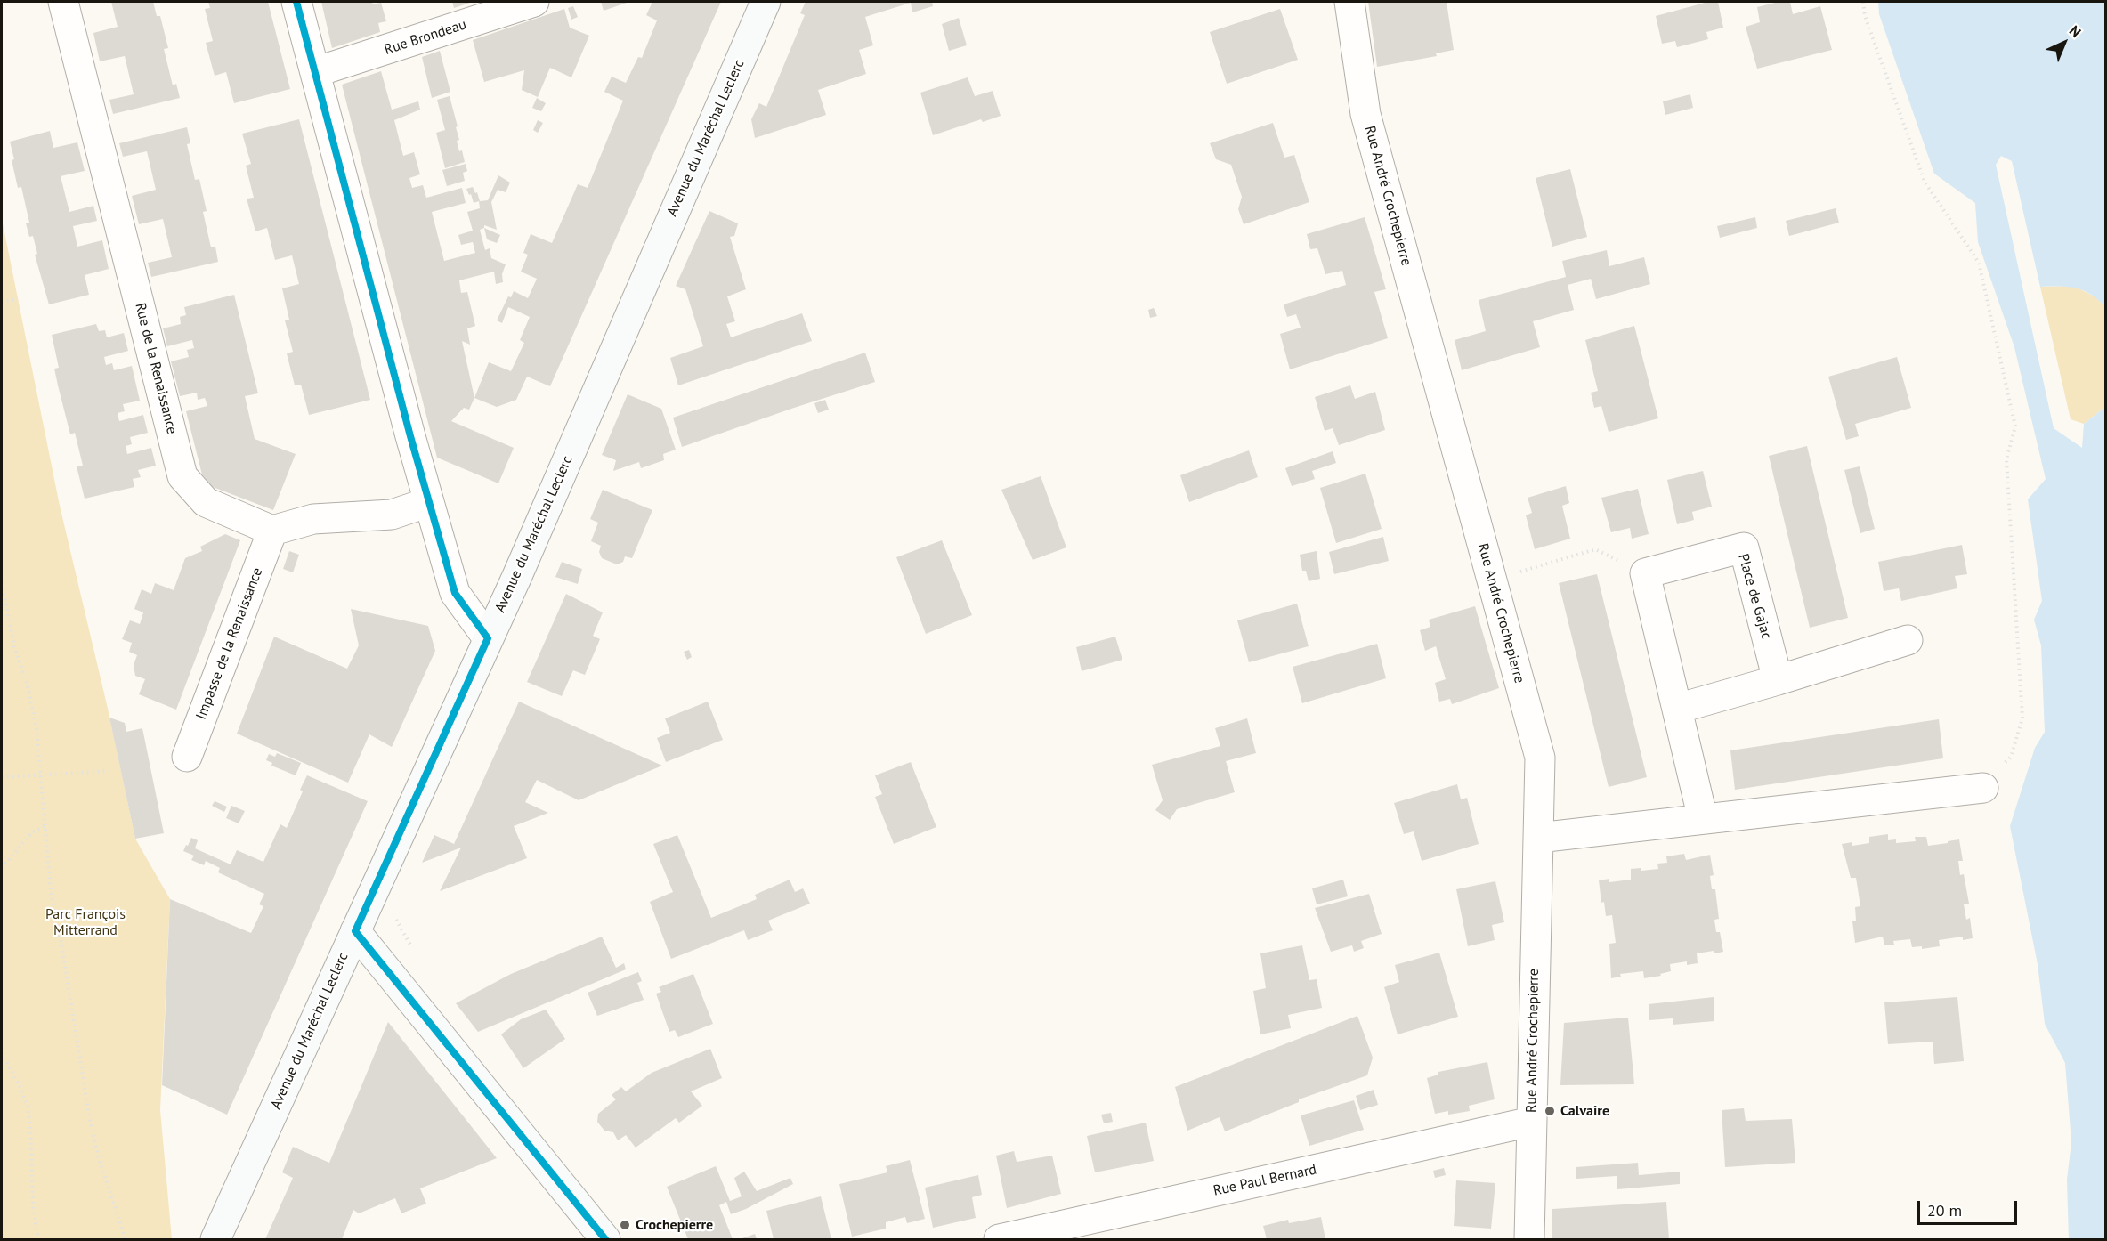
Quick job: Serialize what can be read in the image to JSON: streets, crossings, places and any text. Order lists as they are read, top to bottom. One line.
{"streets":{"main road":["Avenue du Maréchal Leclerc"],"street":["Rue Brondeau","Rue André Crochepierre","Rue de la Renaissance","Place de Gajac","Impasse de la Renaissance","Rue Paul Bernard"]},"crossings":[["Rue André Crochepierre","Rue Paul Bernard"],["Rue de la Renaissance","Impasse de la Renaissance"]],"parks":["Parc François Mitterrand"],"places":["Calvaire","Crochepierre"],"scale_bar":"20 m","north":"top right"}
